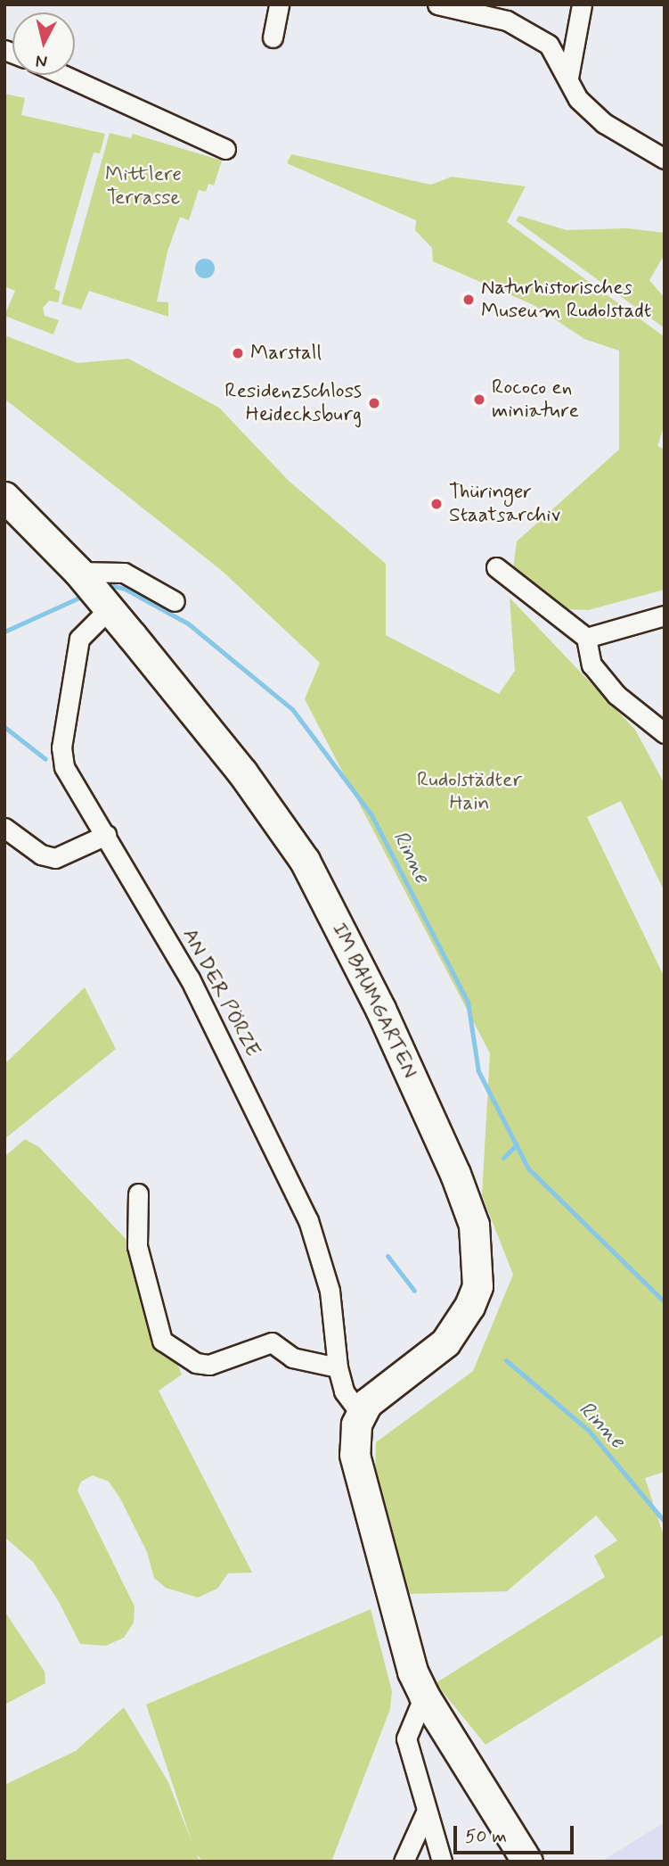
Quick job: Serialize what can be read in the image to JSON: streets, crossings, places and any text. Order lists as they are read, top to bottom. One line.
{"streets":{"main road":["IM BAUMGARTEN"],"street":["AN DER PÖRZE"]},"crossings":[["AN DER PÖRZE","IM BAUMGARTEN"]],"water":["Rinne"],"parks":["Mittlere Terrasse","Rudolstädter Hain"],"places":["Naturhistorisches Museum Rudolstadt","Marstall","Rococo en miniature","Residenzschloss Heidecksburg","Thüringer Staatsarchiv"],"scale_bar":"50 m","north":"bottom"}
